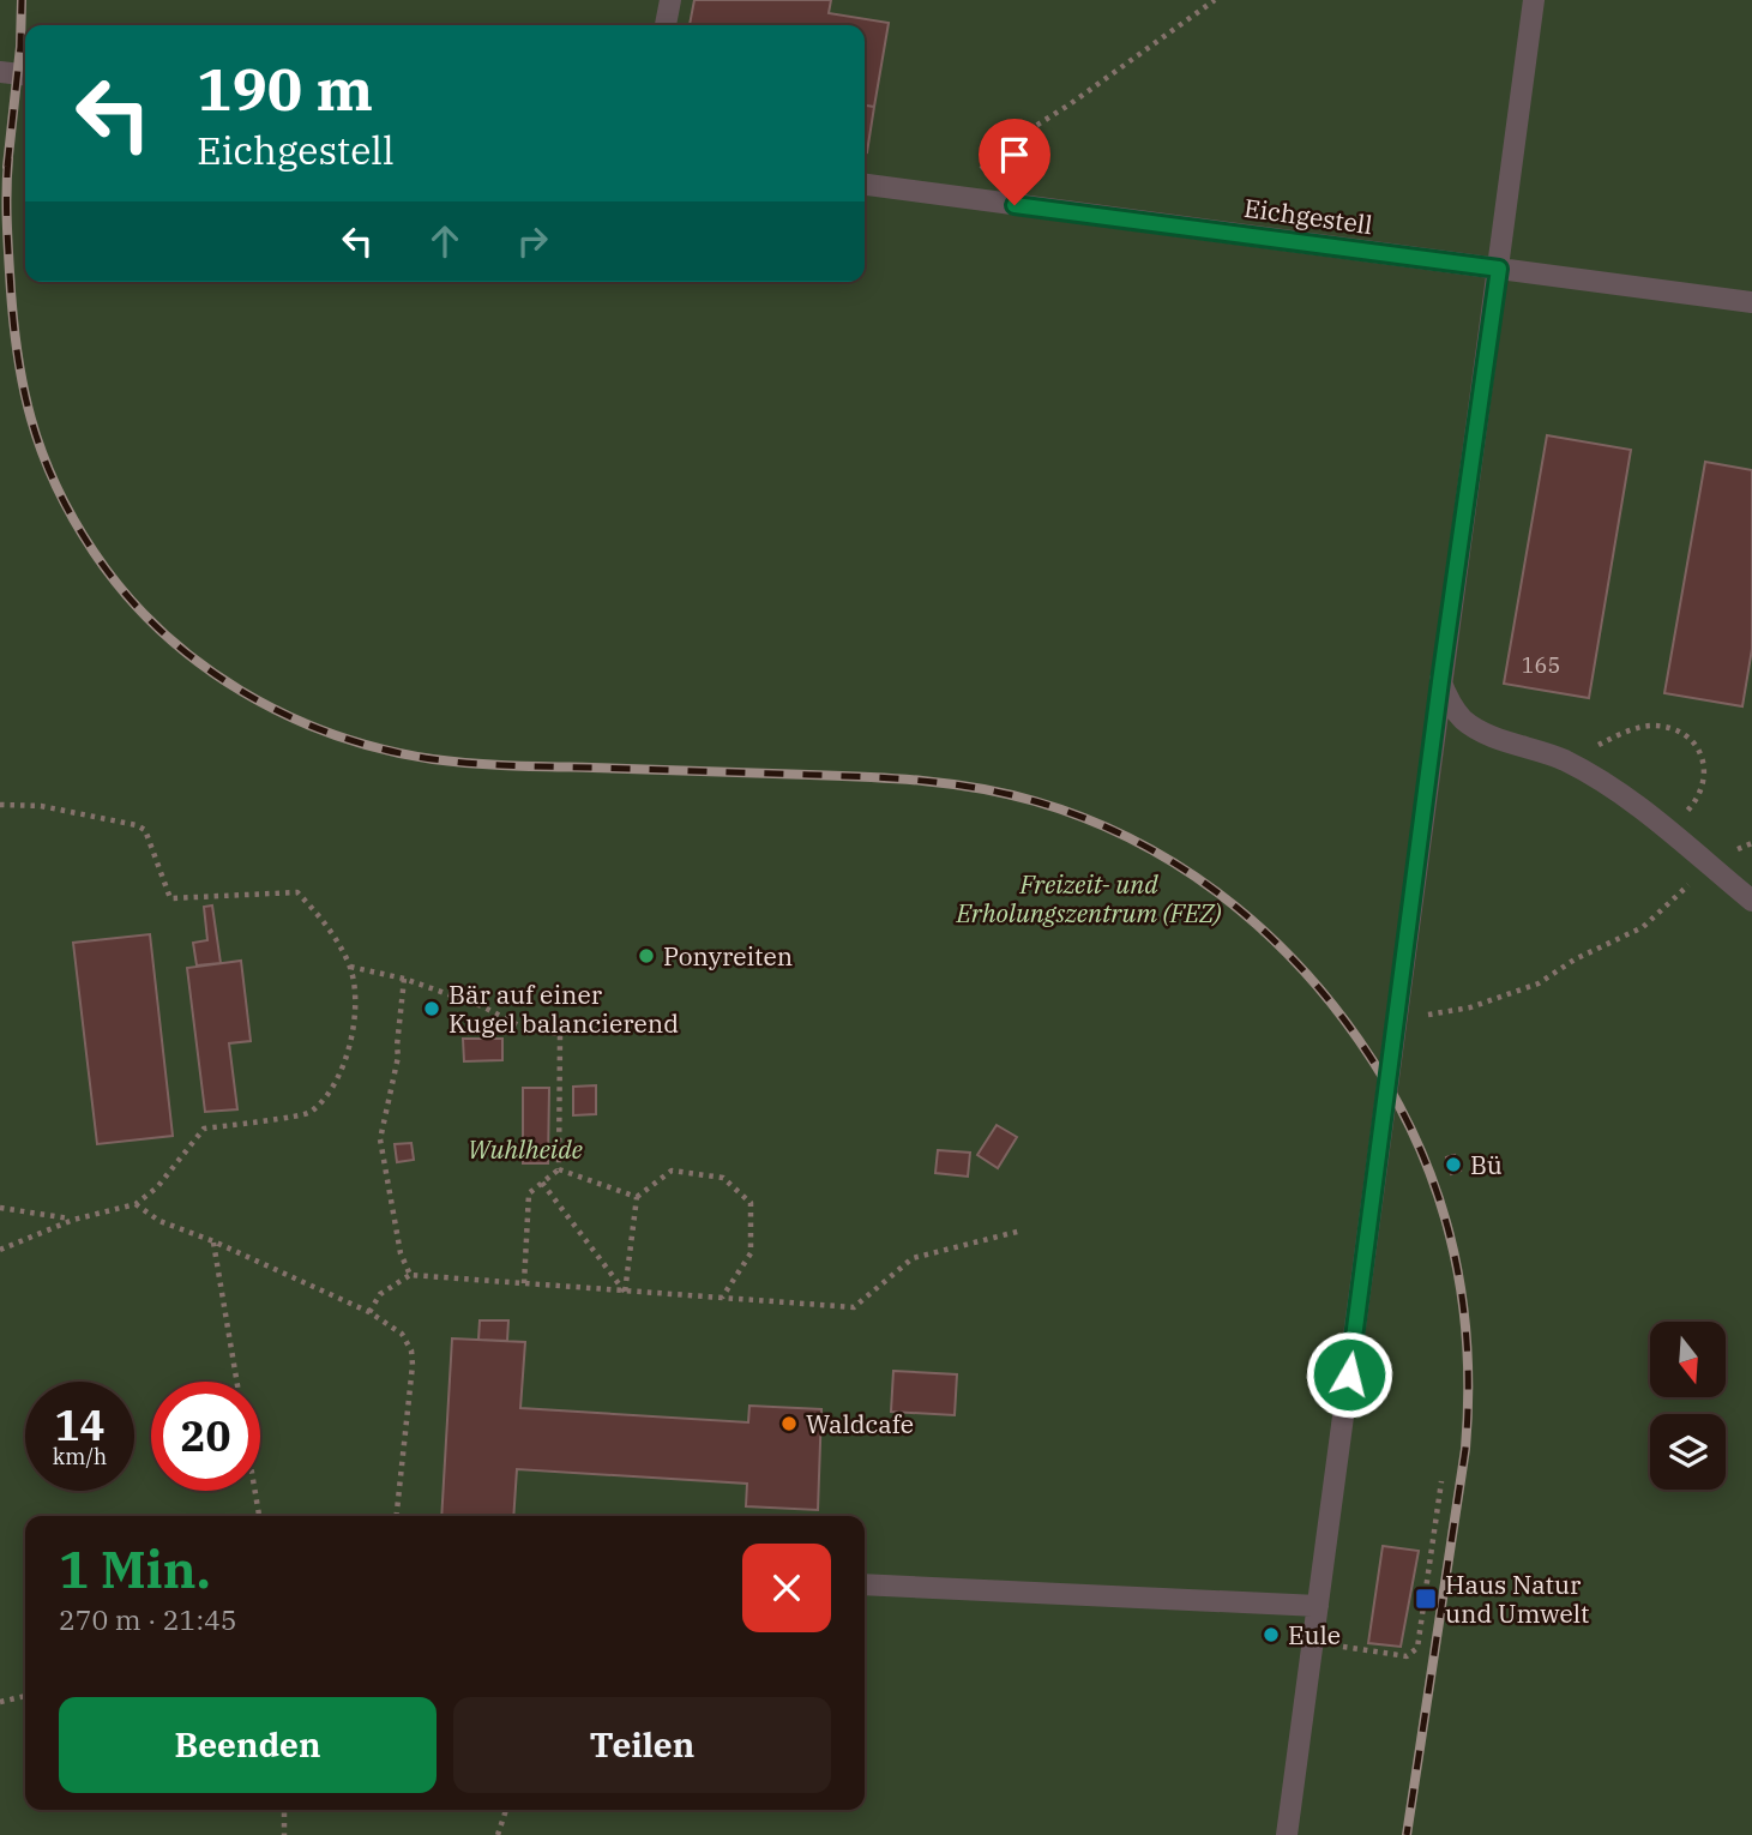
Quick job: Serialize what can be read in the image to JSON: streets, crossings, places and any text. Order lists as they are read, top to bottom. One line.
{"streets":{"lane":["Eichgestell"]},"parks":["Freizeit- und Erholungszentrum (FEZ)","Wuhlheide"],"places":{"other":["Ponyreiten","Bär auf einer Kugel balancierend","Bü","Waldcafe","Eule"],"transit":["Haus Natur und Umwelt"]},"house_numbers":["165"],"north":"bottom","page":{"turn":["190 m","Eichgestell"],"speed":"14 km/h","limit":"20","heading":["1 Min.","270 m · 21:45"],"buttons":["Beenden","Teilen"]}}
